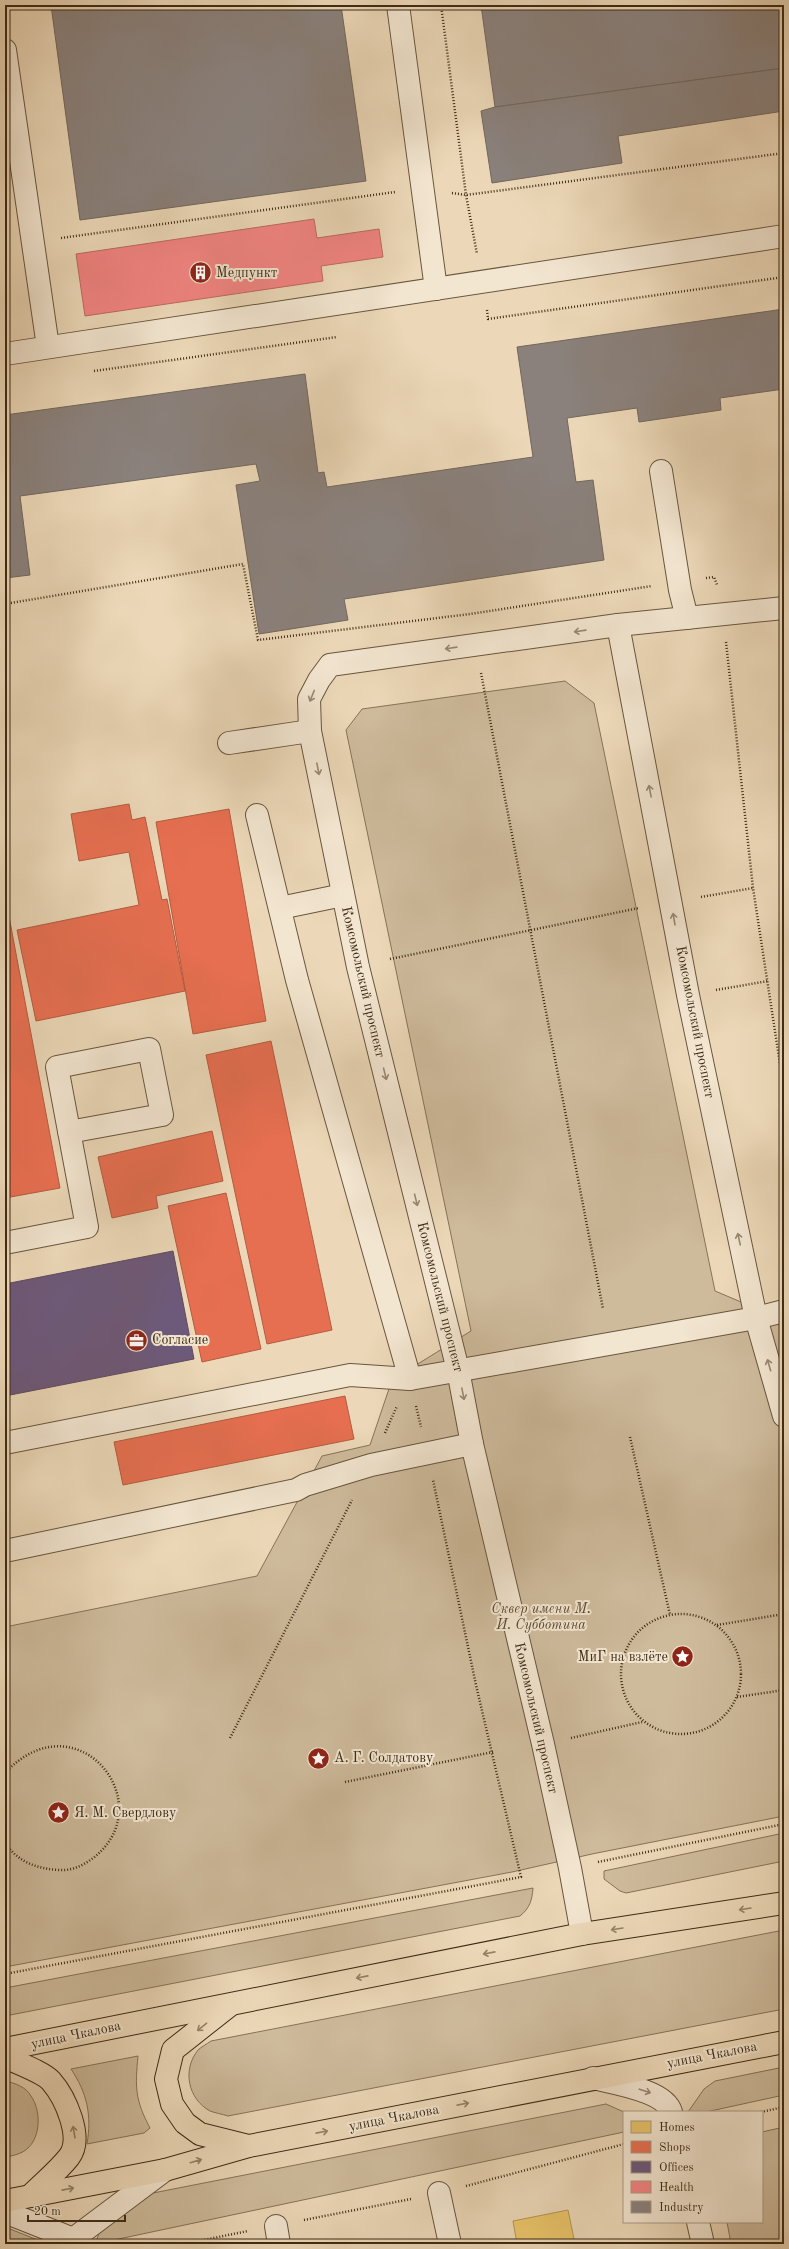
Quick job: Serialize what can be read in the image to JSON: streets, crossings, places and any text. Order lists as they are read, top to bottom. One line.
{"streets":{"main road":["улица Чкалова"],"street":["Комсомольский проспект"]},"crossings":[["Комсомольский проспект","улица Чкалова"]],"parks":["Сквер имени М. И. Субботина"],"places":{"building":["Медпункт"],"office":["Согласие"],"place":["МиГ на взлёте","А. Г. Солдатову","Я. М. Свердлову"]},"legend":["Homes","Shops","Offices","Health","Industry"],"scale_bar":"20 m"}
